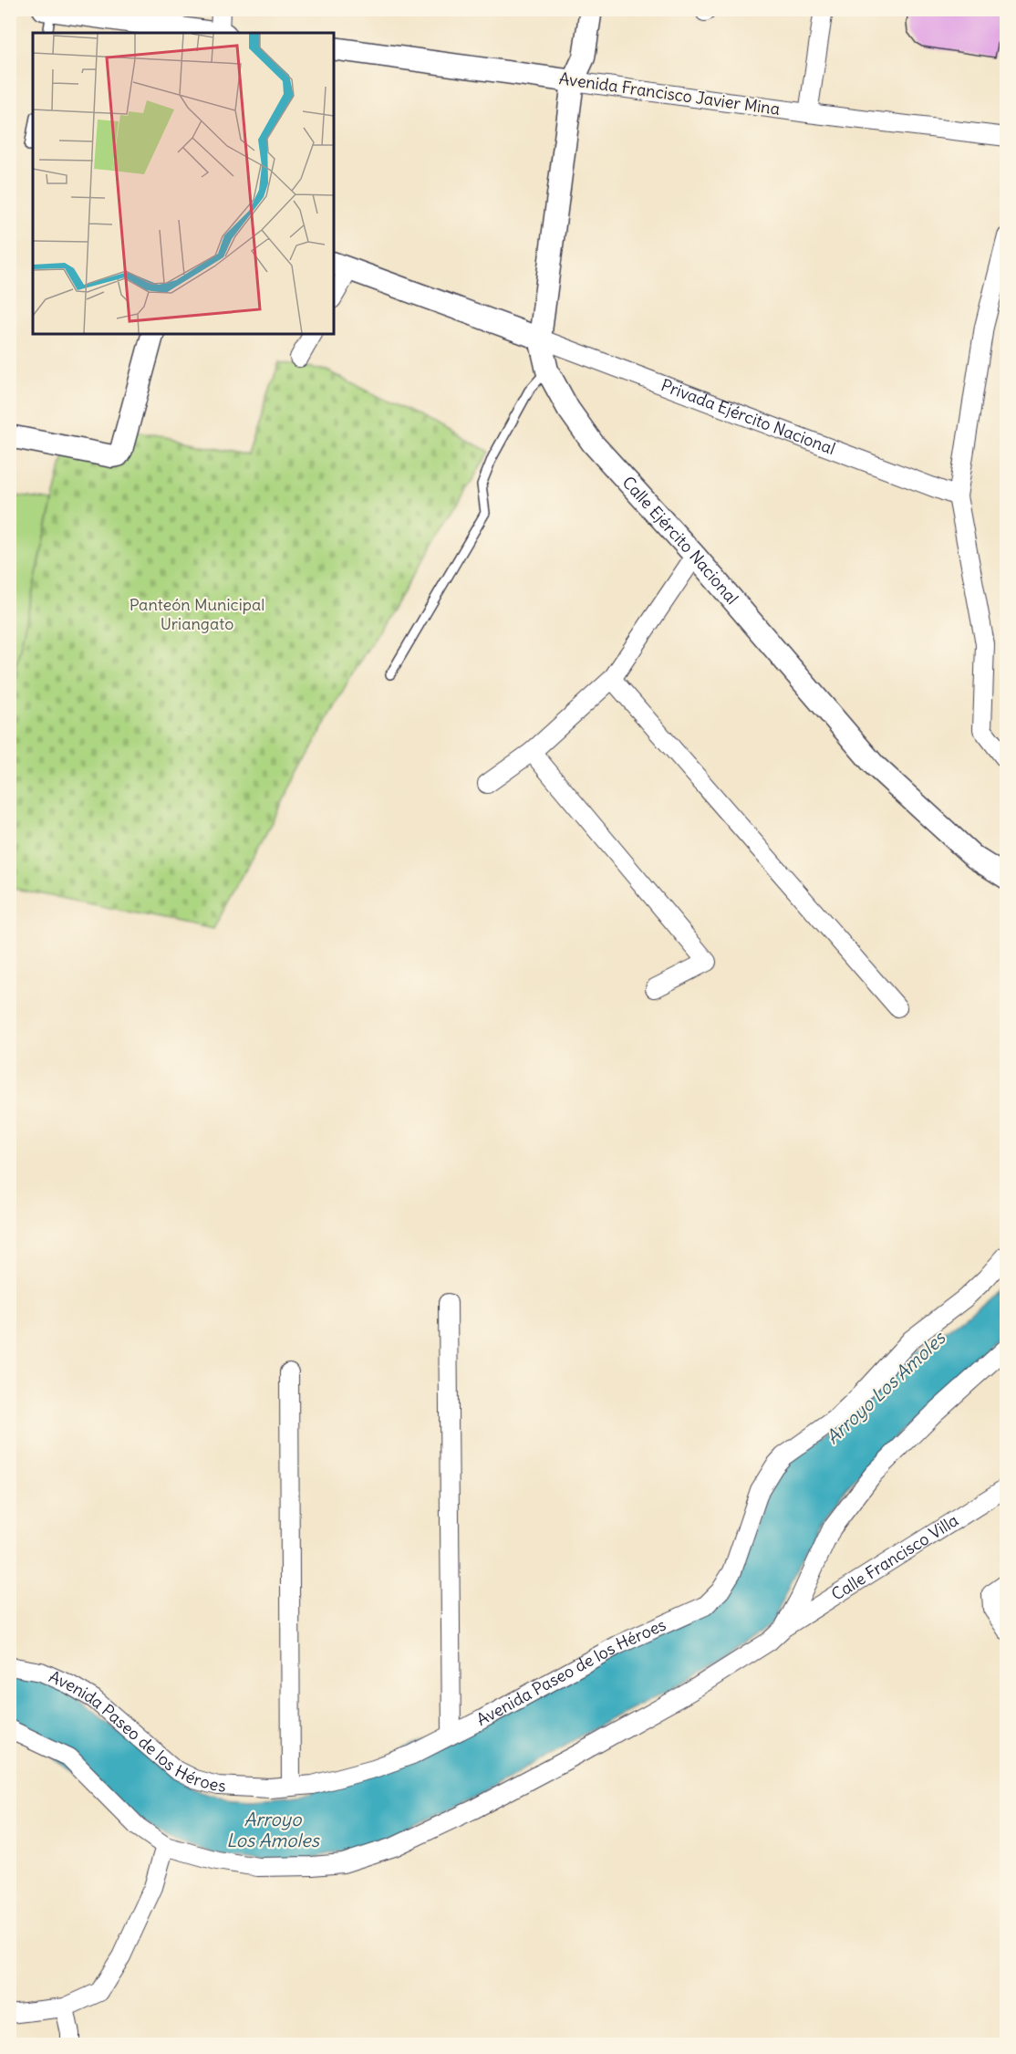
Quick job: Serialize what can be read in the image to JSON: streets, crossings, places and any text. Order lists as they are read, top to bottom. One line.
{"streets":{"street":["Avenida Francisco Javier Mina","Privada Ejército Nacional","Calle Ejército Nacional","Calle Francisco Villa","Avenida Paseo de los Héroes"]},"crossings":[["Privada Ejército Nacional","Calle Ejército Nacional"]],"water":["Arroyo Los Amoles"],"parks":["Panteón Municipal Uriangato"]}
